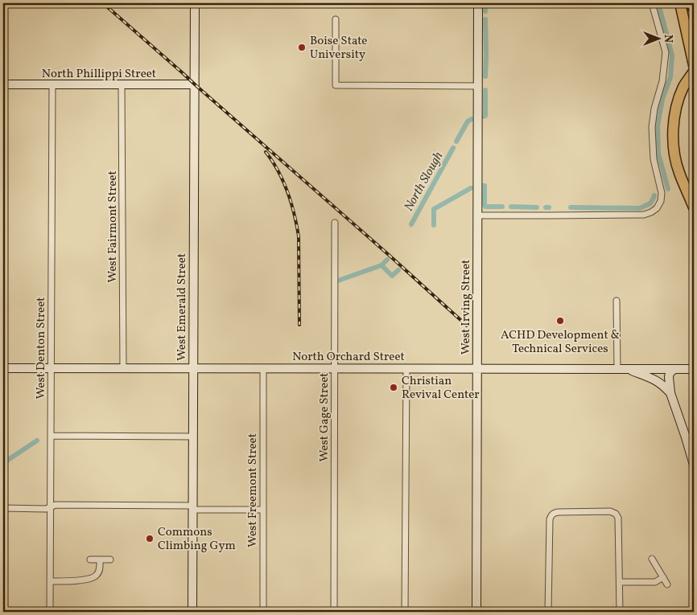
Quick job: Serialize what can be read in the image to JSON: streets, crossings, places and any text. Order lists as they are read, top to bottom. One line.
{"streets":{"street":["North Phillippi Street","West Fairmont Street","West Emerald Street","West Irving Street","West Denton Street","North Orchard Street","West Gage Street","West Freemont Street"]},"crossings":[["North Phillippi Street","West Fairmont Street"],["North Phillippi Street","West Emerald Street"],["North Phillippi Street","West Denton Street"],["West Fairmont Street","North Orchard Street"],["West Emerald Street","North Orchard Street"],["West Irving Street","North Orchard Street"],["West Denton Street","North Orchard Street"],["North Orchard Street","West Gage Street"],["North Orchard Street","West Freemont Street"]],"water":["North Slough"],"places":["Boise State University","ACHD Development & Technical Services","Christian Revival Center","Commons Climbing Gym"],"north":"right"}
